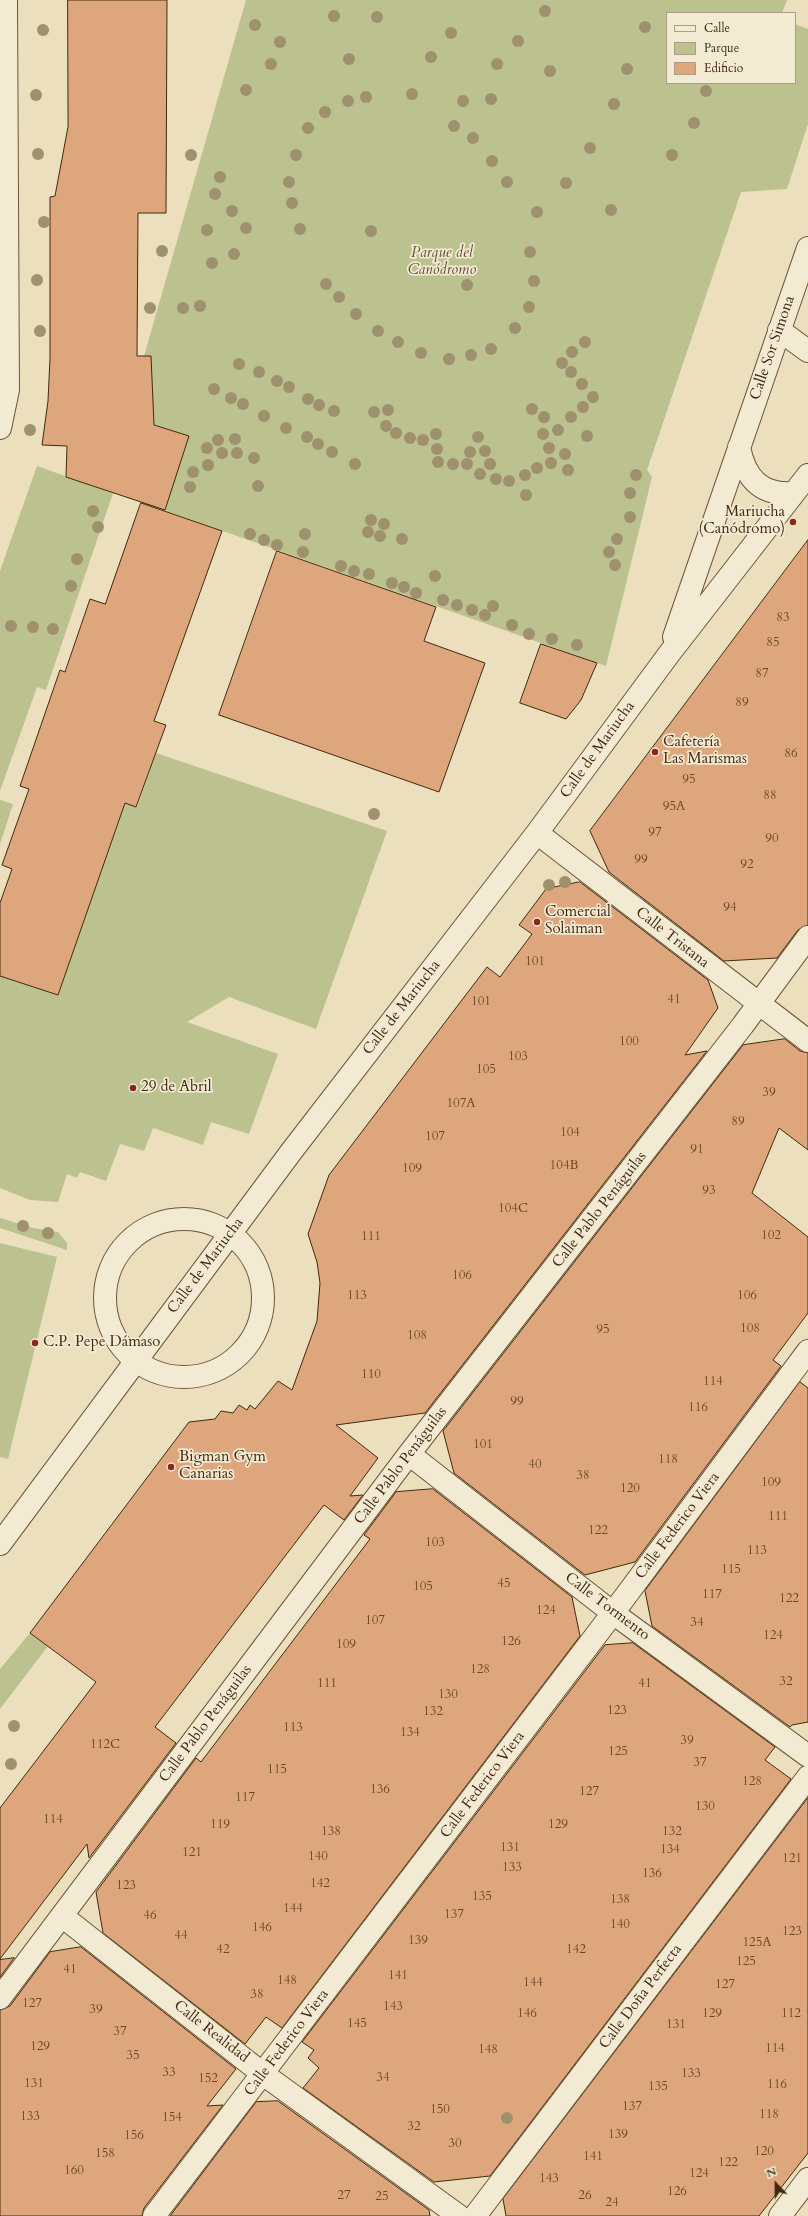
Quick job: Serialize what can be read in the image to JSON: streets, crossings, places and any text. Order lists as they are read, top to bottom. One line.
{"streets":{"street":["Calle Sor Simona","Calle de Mariucha","Calle Tristana","Calle Pablo Penáguilas","Calle Federico Viera","Calle Tormento","Calle Doña Perfecta","Calle Realidad"]},"crossings":[["Calle Sor Simona","Calle de Mariucha"],["Calle de Mariucha","Calle Tristana"],["Calle Tristana","Calle Pablo Penáguilas"],["Calle Pablo Penáguilas","Calle Tormento"],["Calle Pablo Penáguilas","Calle Realidad"],["Calle Federico Viera","Calle Tormento"],["Calle Federico Viera","Calle Realidad"]],"parks":["Parque del Canódromo"],"places":["Mariucha (Canódromo)","Cafetería Las Marismas","Comercial Solaiman","29 de Abril","C.P. Pepe Dámaso","Bigman Gym Canarias"],"house_numbers":["83","85","87","89","86","95","88","95A","97","90","99","92","94","101","41","101","100","103","105","39","107A","89","104","107","91","104B","109","93","104C","102","111","106","113","106","108","95","108","110","114","99","116","101","118","40","38","109","120","111","122","103","113","115","45","105","117","122","124","107","34","124","126","109","128","32","111","41","130","123","132","113","134","39","112C","125","37","115","128","136","127","117","130","114","119","129","138","132","131","134","121","140","121","133","136","142","123","135","138","144","137","46","140","146","123","44","139","125A","42","142","125","41","141","148","144","127","38","127","143","39","146","129","112","145","131","37","129","114","148","35","33","133","34","152","131","116","135","137","150","118","133","154","32","139","156","30","120","158","141","122","160","124","143","126","27","26","25","24"],"legend":["Calle","Parque","Edificio"],"north":"top"}
